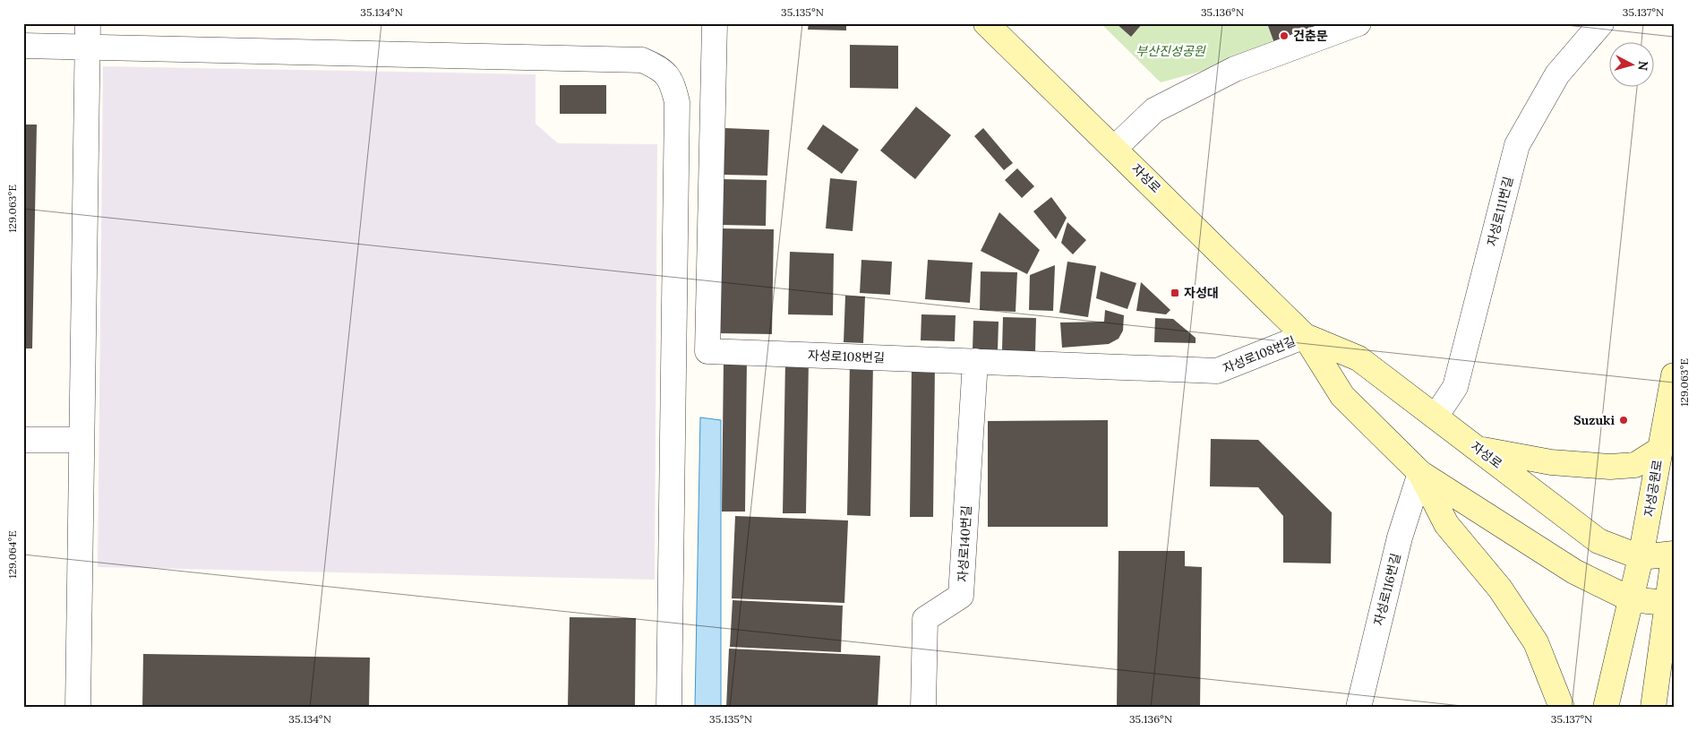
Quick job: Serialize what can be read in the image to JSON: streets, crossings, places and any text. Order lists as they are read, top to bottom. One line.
{"streets":{"main road":["자성로","자성공원로"],"street":["자성로111번길","자성로108번길","자성로140번길","자성로116번길"]},"crossings":[["자성로","자성로111번길"],["자성로","자성로108번길"],["자성로","자성공원로"],["자성로","자성로116번길"],["자성로108번길","자성로140번길"]],"parks":["부산진성공원"],"places":{"other":["건춘문","Suzuki"],"transit":["자성대"]},"north":"right","coordinates":["35.134°N","35.135°N","35.136°N","35.137°N","129.063°E","129.064°E"]}
